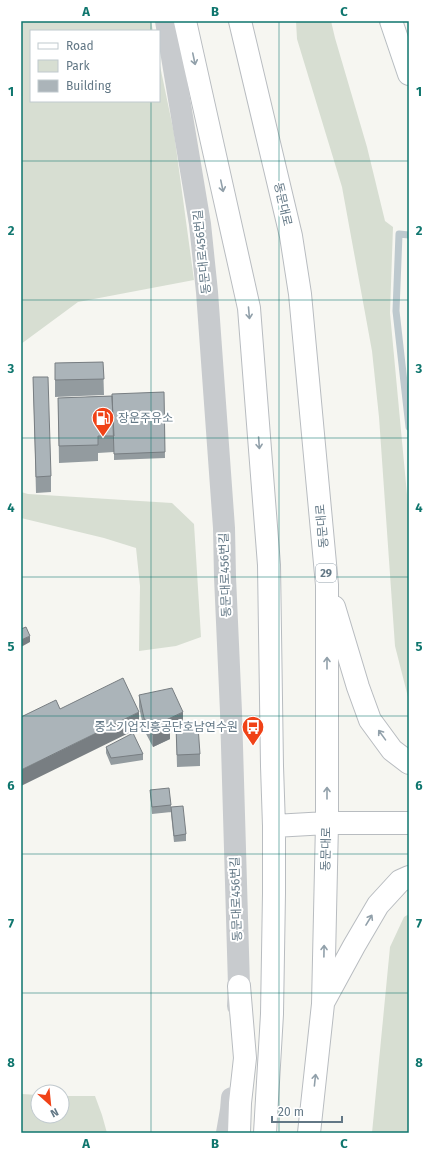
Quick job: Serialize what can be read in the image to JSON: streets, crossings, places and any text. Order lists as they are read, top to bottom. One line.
{"streets":{"main road":["동문대로","29"],"street":["동문대로456번길"]},"places":{"fuel station":["장운주유소"],"bus stop":["중소기업진흥공단호남연수원"]},"legend":["Road","Park","Building"],"scale_bar":"20 m","north":"bottom right","grid":{"columns":["A","B","C"],"rows":["1","2","3","4","5","6","7","8"]}}
